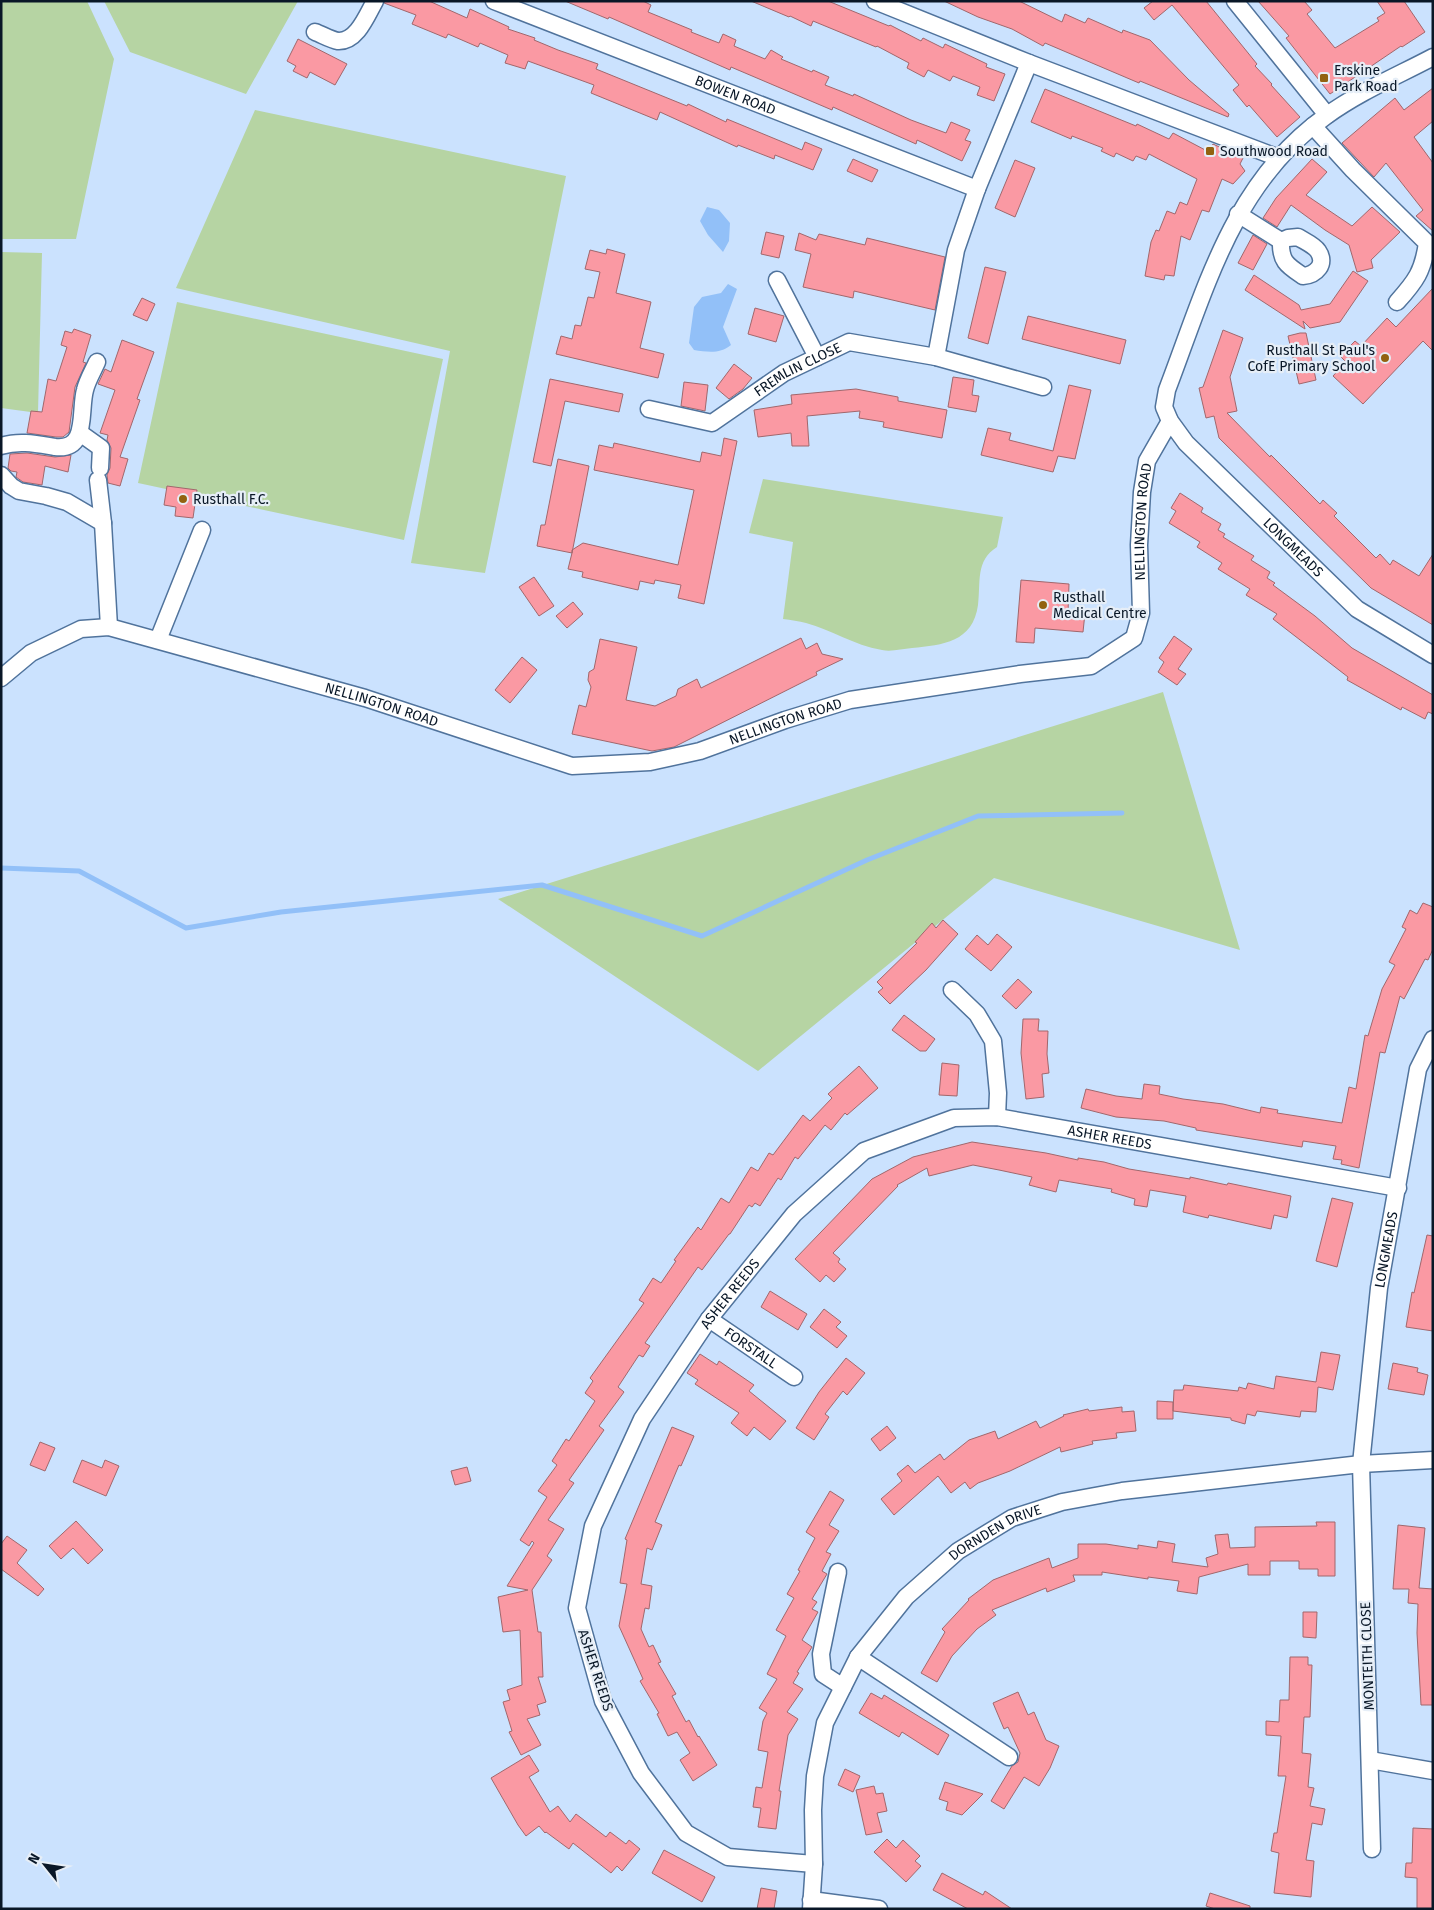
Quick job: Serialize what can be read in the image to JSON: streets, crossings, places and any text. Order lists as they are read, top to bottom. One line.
{"streets":{"street":["BOWEN ROAD","FREMLIN CLOSE","NELLINGTON ROAD","LONGMEADS","ASHER REEDS","FORSTALL","DORNDEN DRIVE","MONTEITH CLOSE"]},"crossings":[["NELLINGTON ROAD","LONGMEADS"],["LONGMEADS","ASHER REEDS"],["LONGMEADS","DORNDEN DRIVE"],["LONGMEADS","MONTEITH CLOSE"],["ASHER REEDS","FORSTALL"],["ASHER REEDS","DORNDEN DRIVE"],["DORNDEN DRIVE","MONTEITH CLOSE"]],"places":{"transit":["Erskine Park Road","Southwood Road"],"other":["Rusthall St Paul's CofE Primary School","Rusthall F.C.","Rusthall Medical Centre"]},"north":"top left"}
